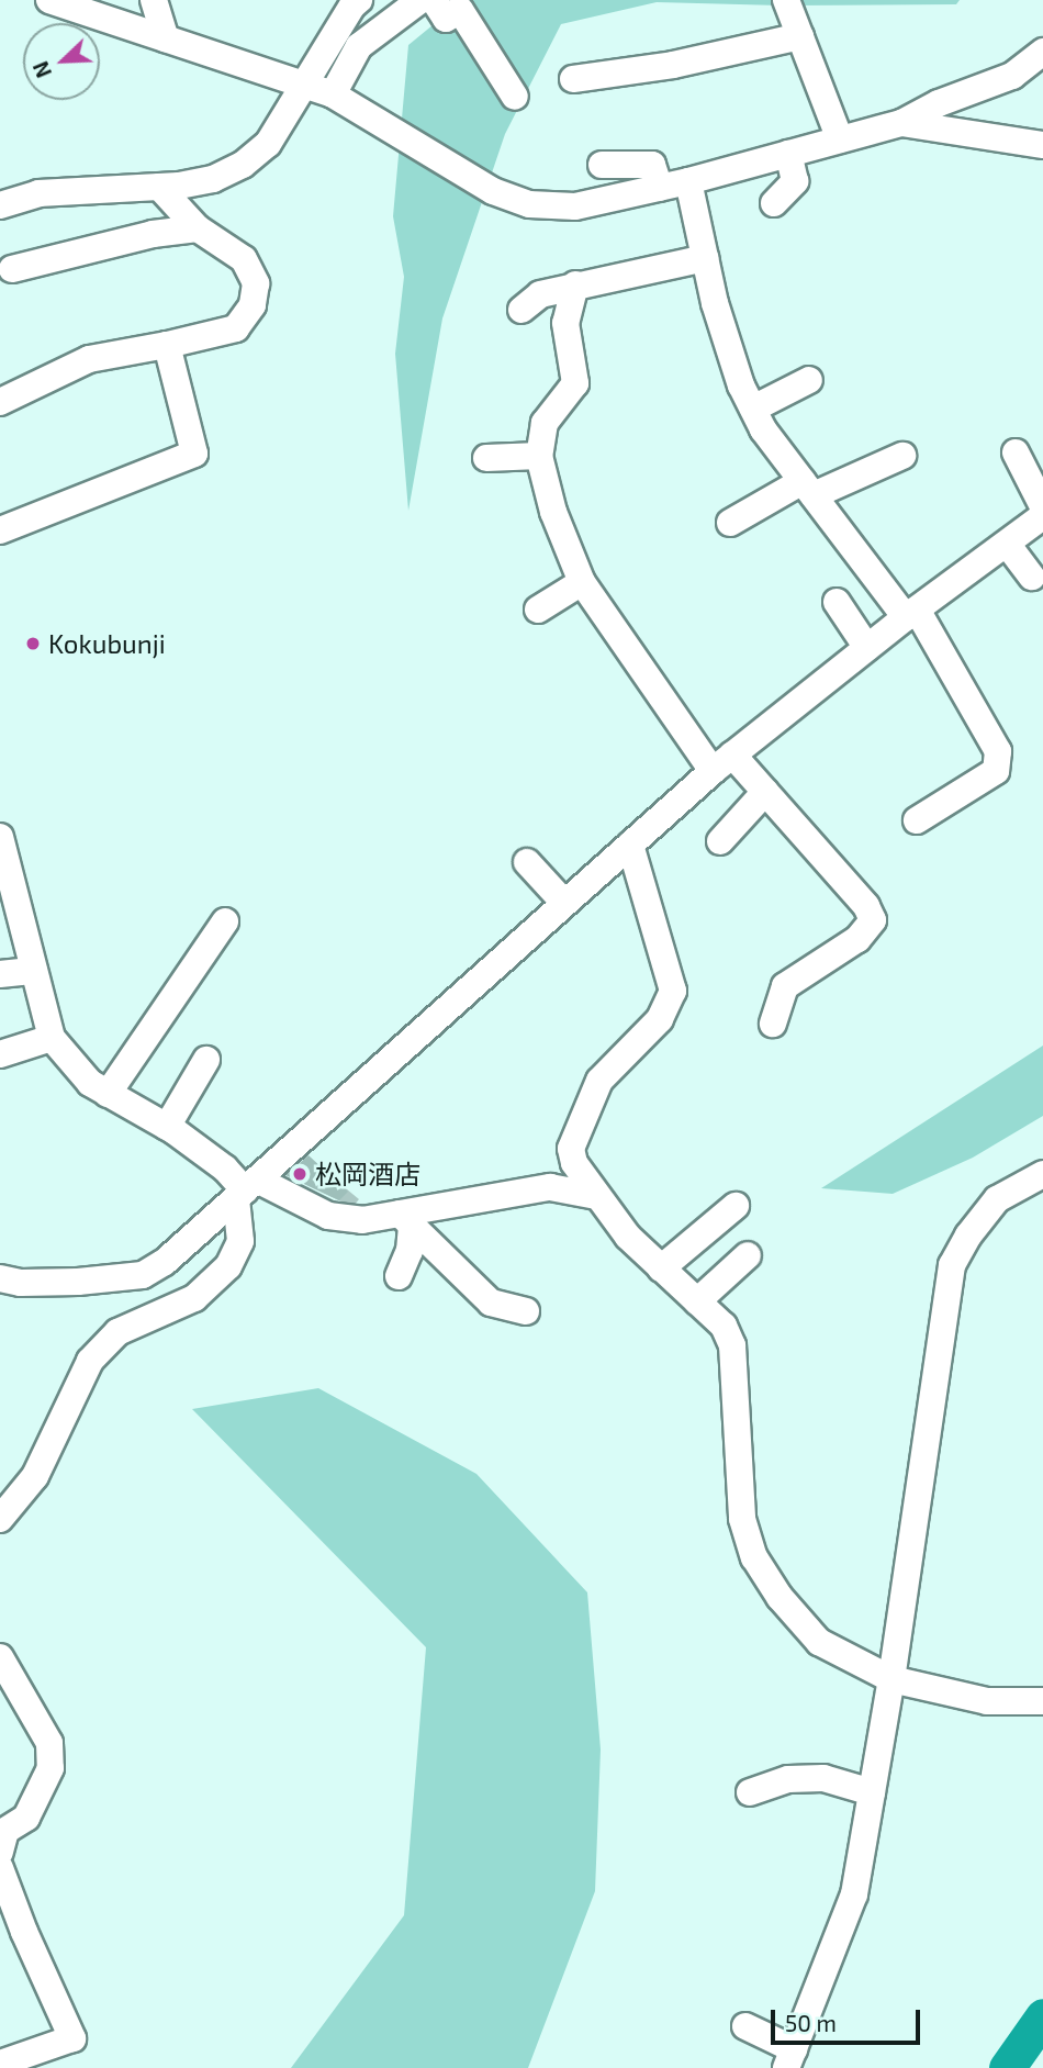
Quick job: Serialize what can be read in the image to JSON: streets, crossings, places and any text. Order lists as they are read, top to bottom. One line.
{"places":["Kokubunji","松岡酒店"],"scale_bar":"50 m","north":"bottom left"}
